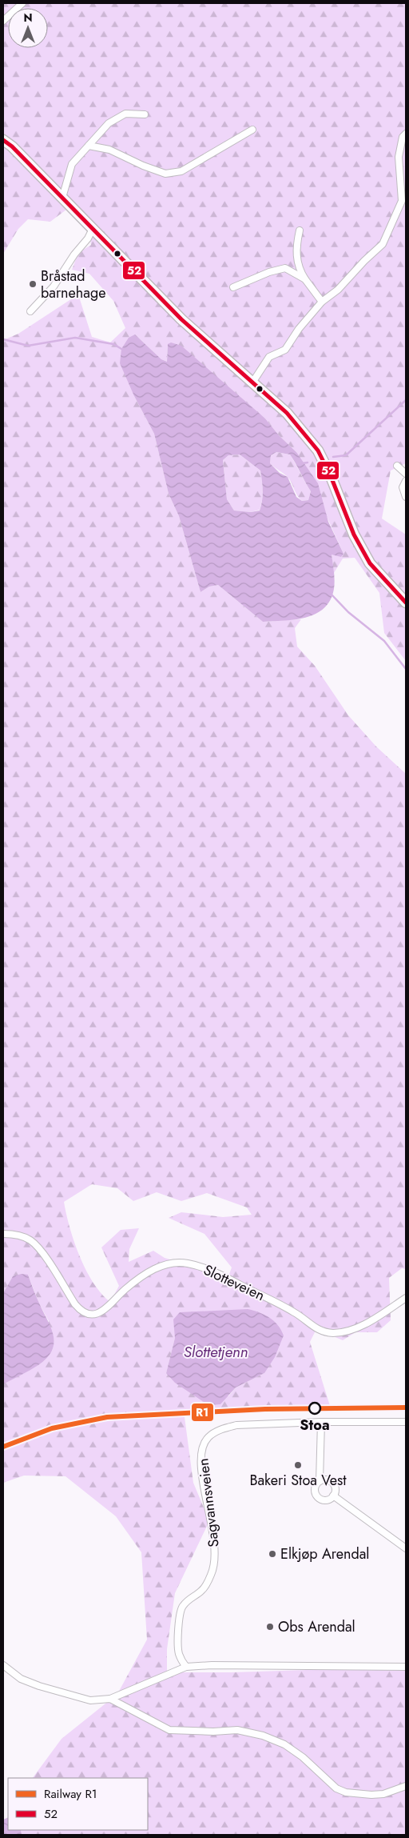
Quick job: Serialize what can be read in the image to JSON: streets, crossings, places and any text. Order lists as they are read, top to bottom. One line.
{"streets":{"street":["Slotteveien","Sagvannsveien"]},"water":["Slottetjenn"],"places":["Bråstad barnehage","Stoa","Bakeri Stoa Vest","Elkjøp Arendal","Obs Arendal"],"lines":["transit line 52","rail line R1"],"legend":["Railway R1","52"],"north":"top"}
